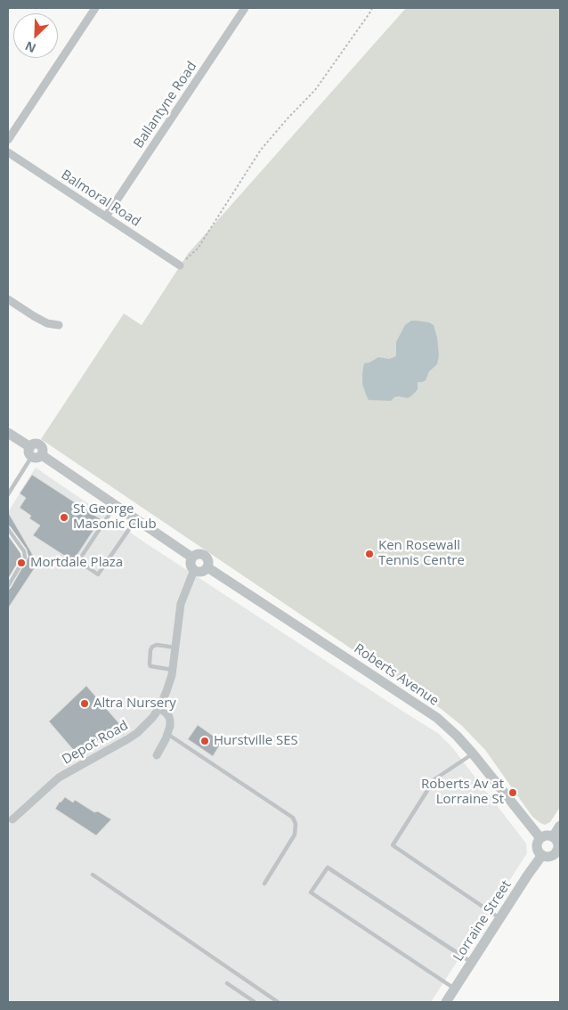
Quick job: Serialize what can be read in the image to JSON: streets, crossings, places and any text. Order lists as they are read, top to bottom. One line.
{"streets":{"street":["Ballantyne Road","Balmoral Road","Roberts Avenue","Depot Road","Lorraine Street"]},"crossings":[["Ballantyne Road","Balmoral Road"],["Roberts Avenue","Depot Road"],["Roberts Avenue","Lorraine Street"]],"places":["St George Masonic Club","Ken Rosewall Tennis Centre","Mortdale Plaza","Altra Nursery","Hurstville SES","Roberts Av at Lorraine St"],"north":"bottom left"}
